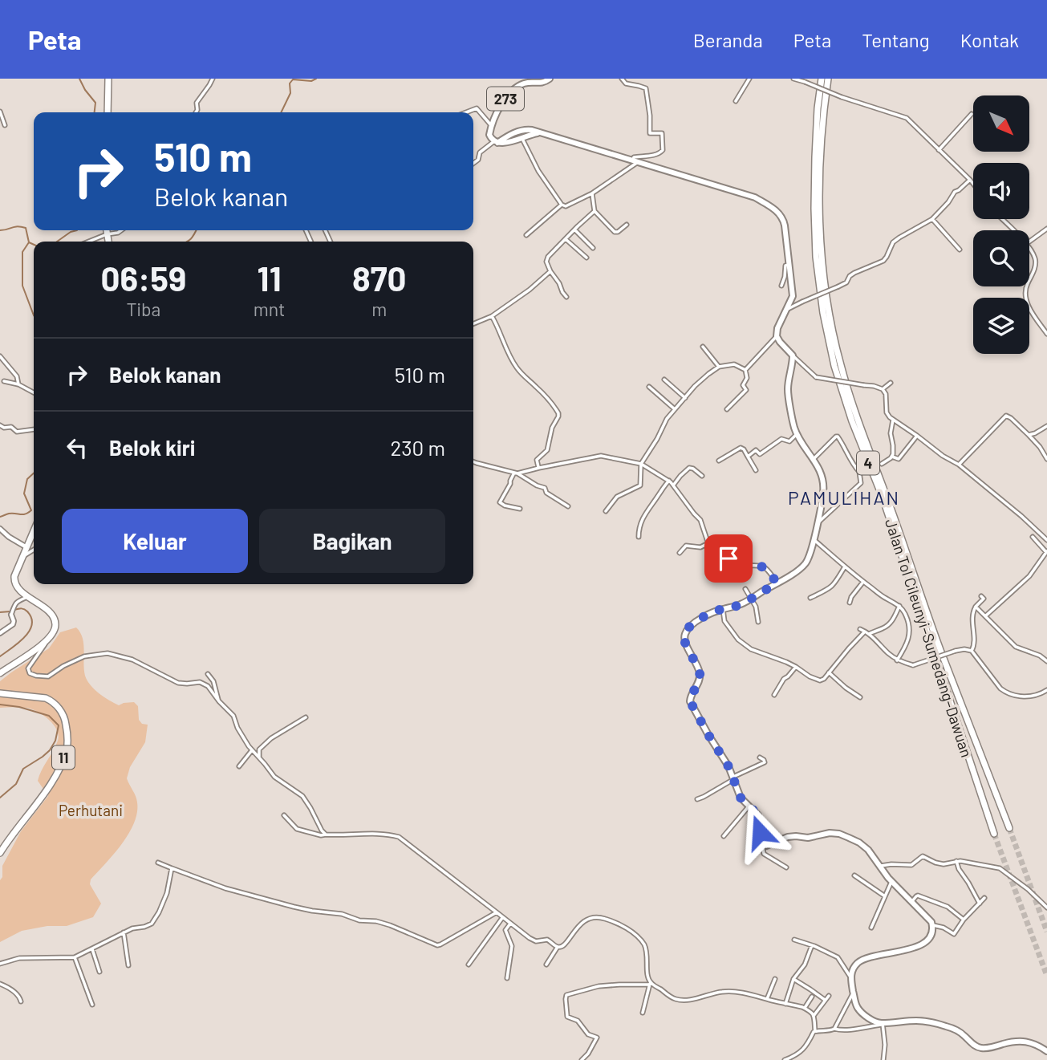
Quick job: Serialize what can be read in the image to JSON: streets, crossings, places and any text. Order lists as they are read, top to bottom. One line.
{"streets":{"highway":["4","Jalan Tol Cileunyi–Sumedang–Dawuan","11"],"main road":["273"]},"districts":["PAMULIHAN"],"parks":["Perhutani"],"north":"bottom right","page":{"header":"Peta","nav":["Beranda","Peta","Tentang","Kontak"],"turn":["510 m","Belok kanan"],"eta":["06:59","Tiba","11","mnt","870","m"],"list":[{"name":"Belok kanan","value":"510 m"},{"name":"Belok kiri","value":"230 m"}],"buttons":["Keluar","Bagikan"]}}
